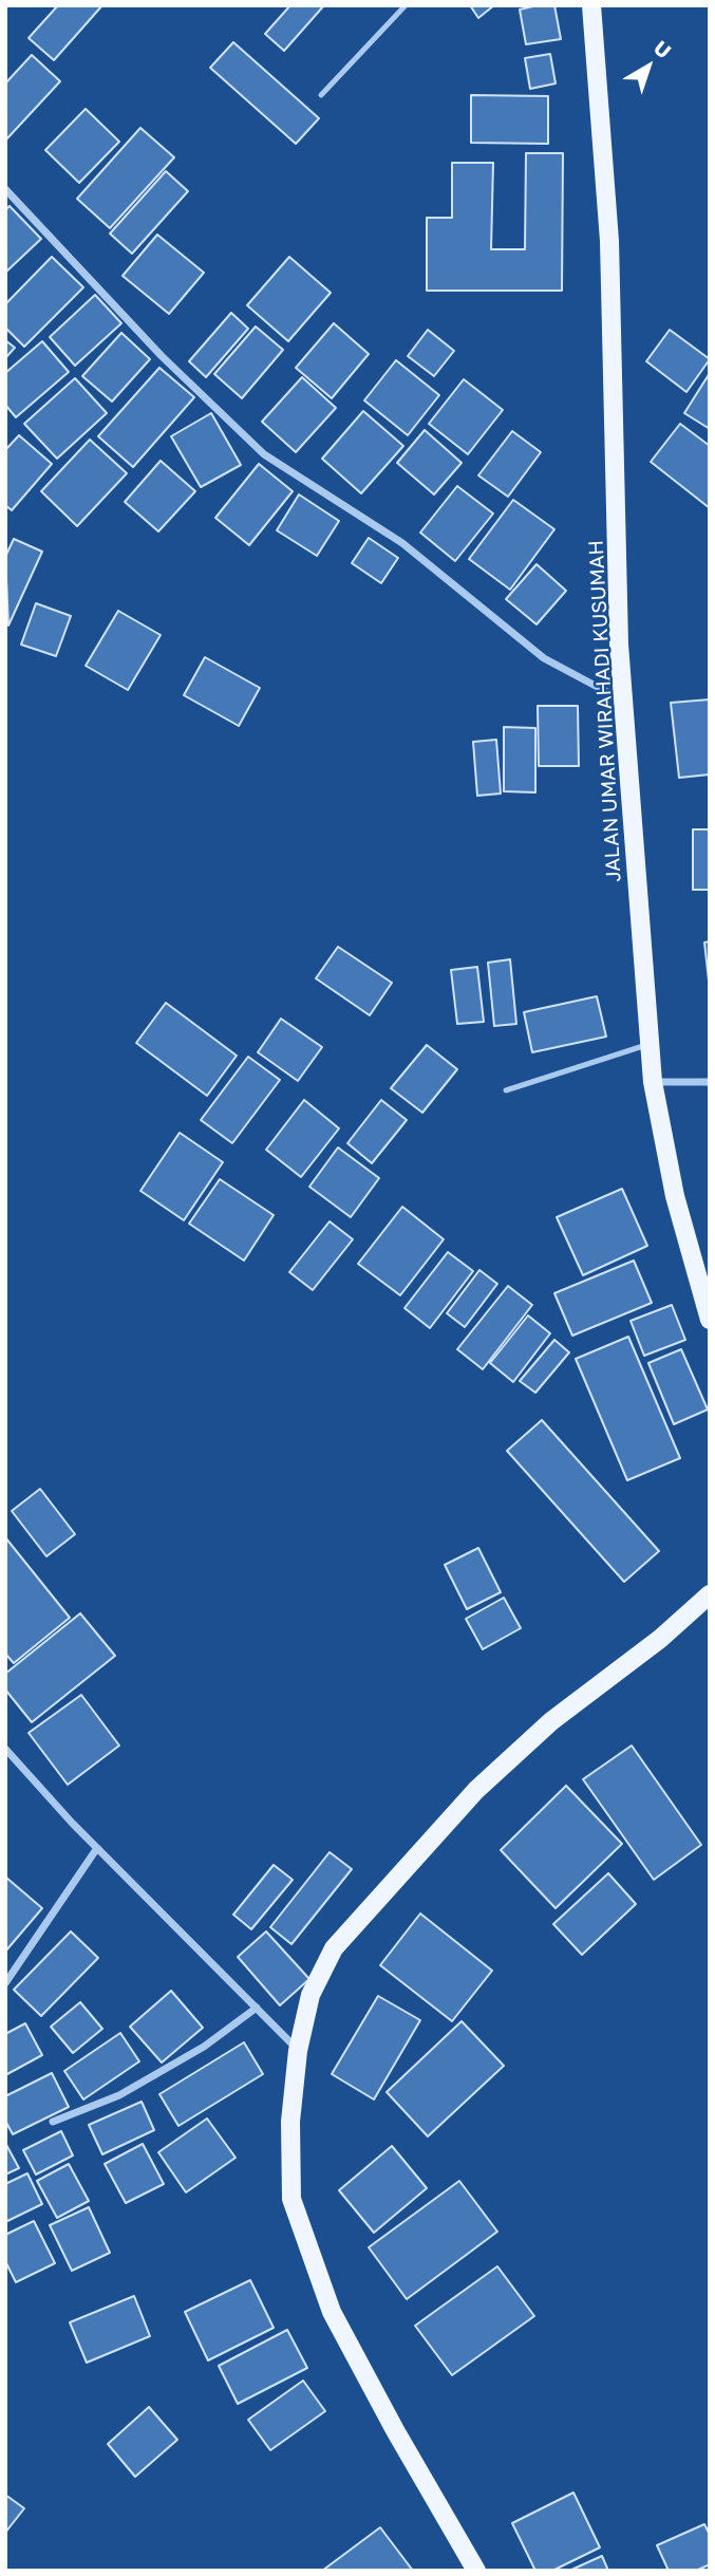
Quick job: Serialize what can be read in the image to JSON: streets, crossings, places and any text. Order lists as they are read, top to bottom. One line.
{"streets":{"main road":["JALAN UMAR WIRAHADI KUSUMAH"]},"north":"top right"}
